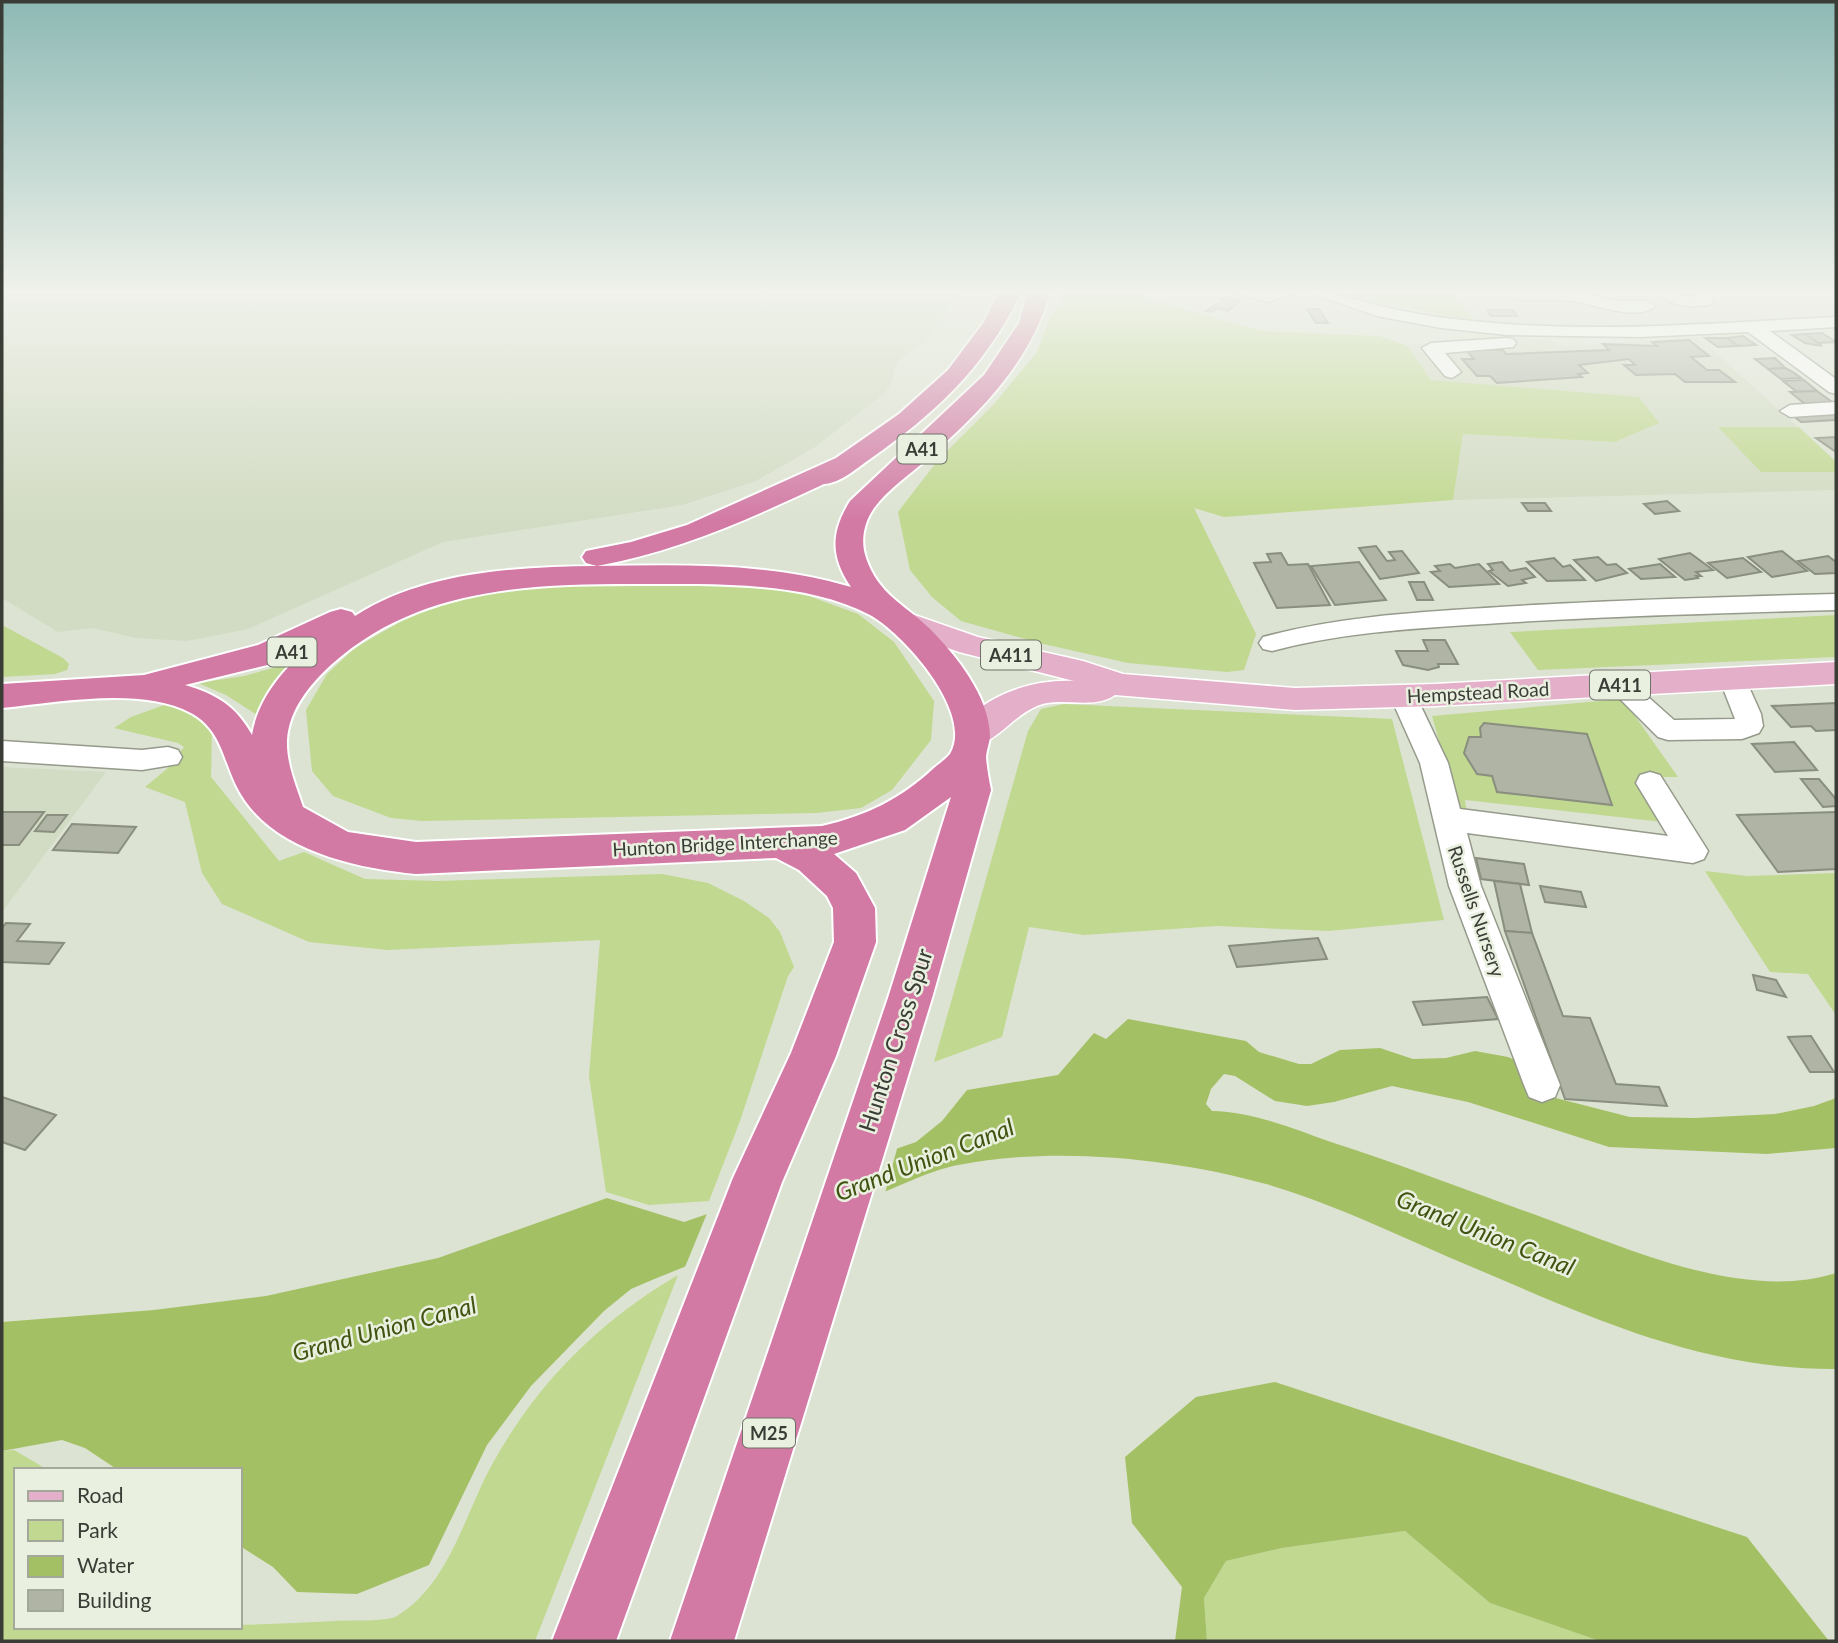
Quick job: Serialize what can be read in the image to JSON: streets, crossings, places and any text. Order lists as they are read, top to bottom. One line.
{"streets":{"highway":["A41","Hunton Bridge Interchange","Hunton Cross Spur","M25"],"main road":["A411","Hempstead Road"],"street":["Russells Nursery"]},"crossings":[["A41","Hempstead Road"],["A41","Hunton Bridge Interchange"],["Hempstead Road","Hunton Bridge Interchange"],["Hempstead Road","Russells Nursery"],["Hempstead Road","Hunton Cross Spur"],["Hunton Bridge Interchange","Hunton Cross Spur"]],"water":["Grand Union Canal"],"legend":["Road","Park","Water","Building"]}
